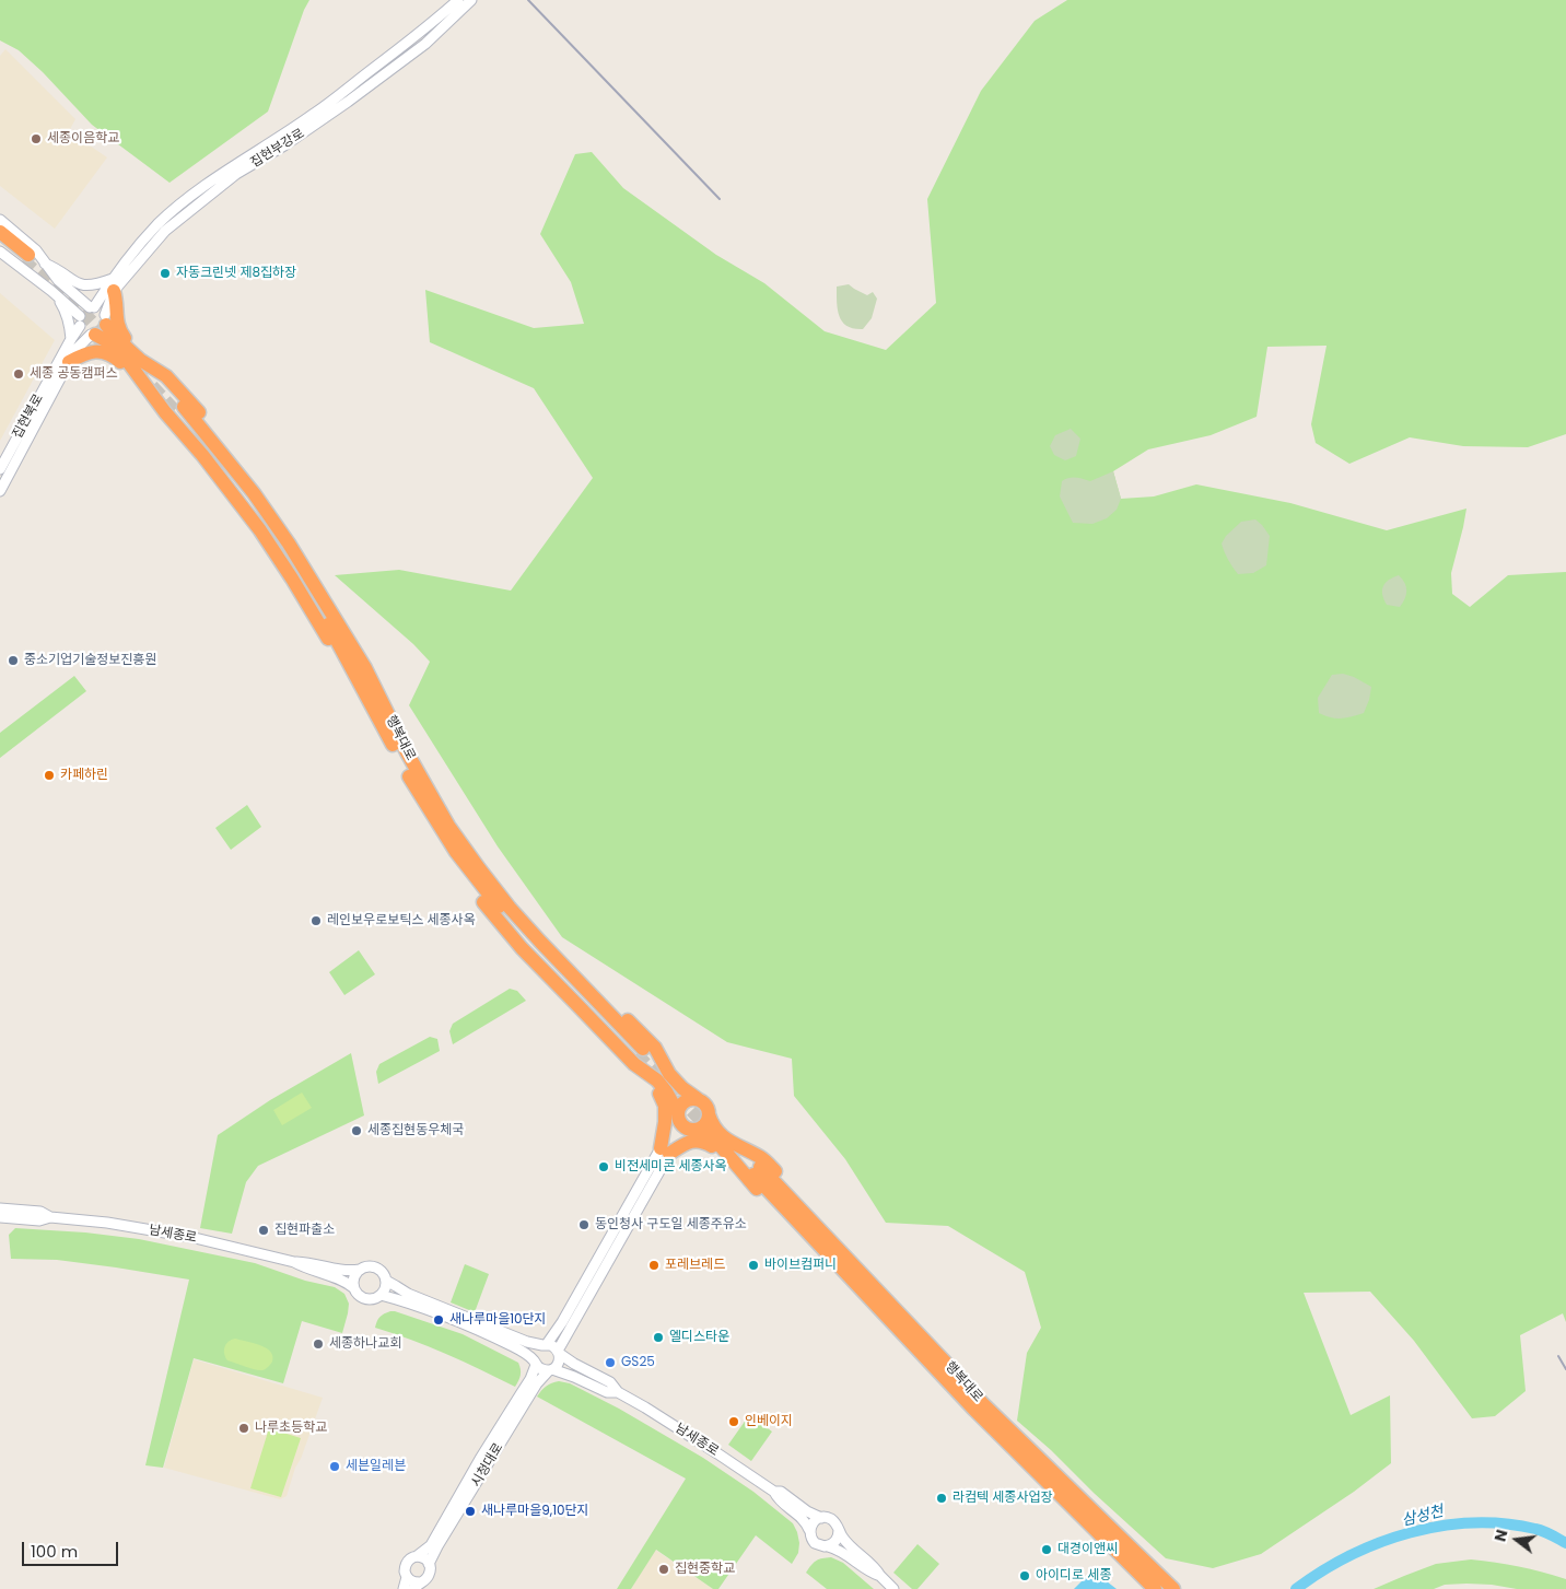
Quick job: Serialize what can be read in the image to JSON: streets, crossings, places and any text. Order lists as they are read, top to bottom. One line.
{"streets":{"highway":["행복대로"],"street":["집현부강로","집현북로","남세종로","시청대로"]},"crossings":[["집현부강로","집현북로"],["남세종로","시청대로"]],"water":["삼성천"],"places":["세종이음학교","자동크린넷 제8집하장","세종 공동캠퍼스","중소기업기술정보진흥원","카페하린","레인보우로보틱스 세종사옥","세종집현동우체국","비전세미콘 세종사옥","동인청사 구도일 세종주유소","집현파출소","포레브레드","바이브컴퍼니","새나루마을10단지","엘디스타운","세종하나교회","GS25","인베이지","나루초등학교","세븐일레븐","라컴텍 세종사업장","새나루마을9,10단지","대경이앤씨","집현중학교","아이디로 세종"],"scale_bar":"100 m","north":"left"}
